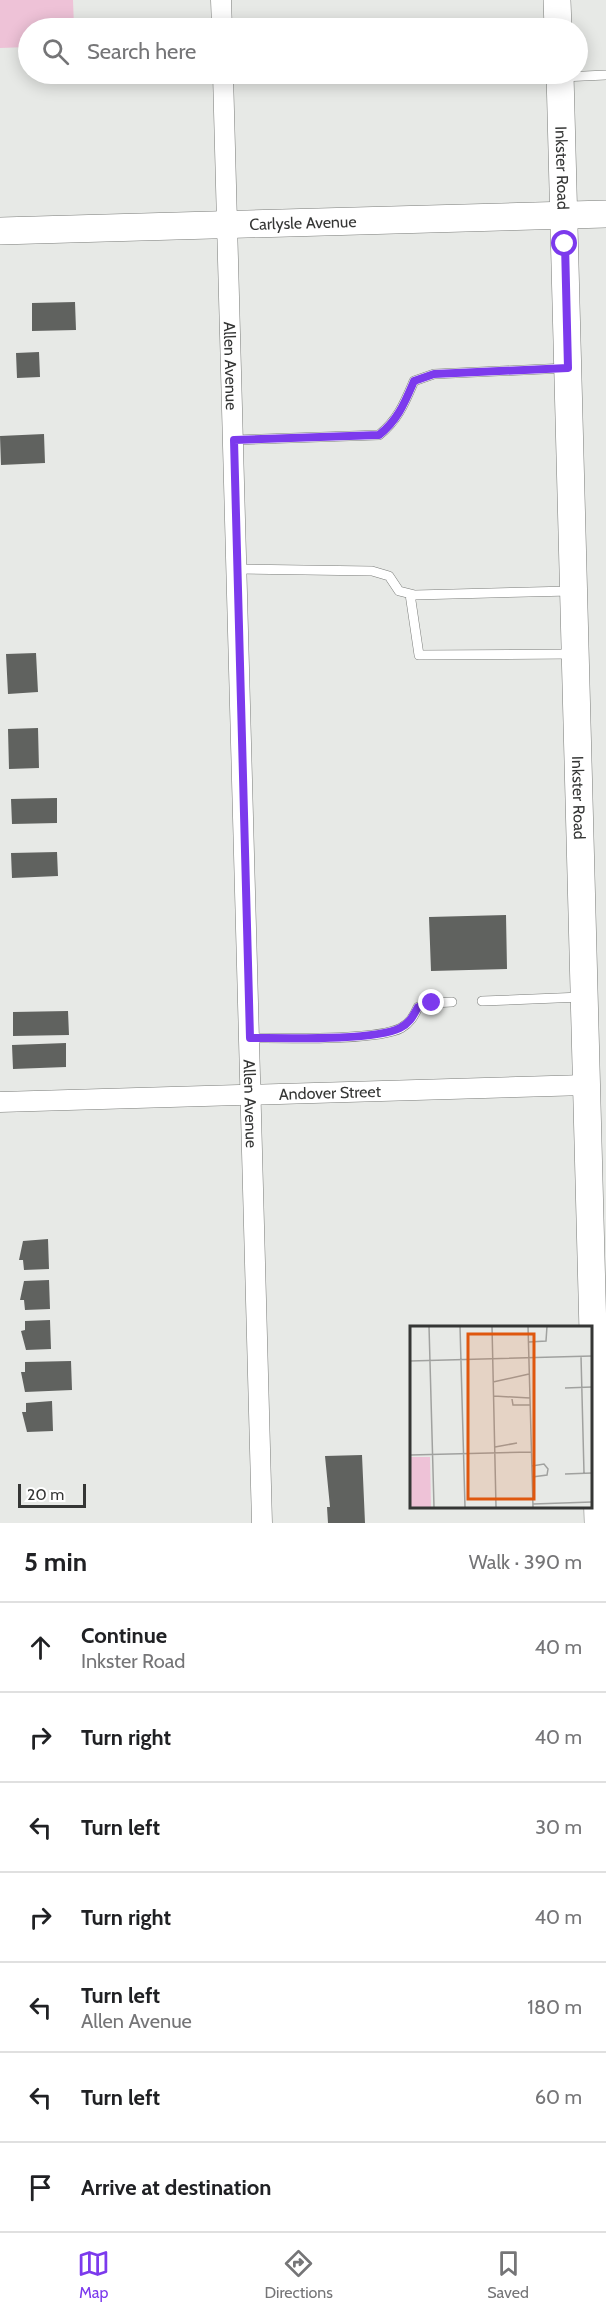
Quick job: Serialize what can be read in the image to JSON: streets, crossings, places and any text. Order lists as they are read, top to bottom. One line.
{"streets":{"main road":["Inkster Road","Carlysle Avenue"],"street":["Allen Avenue","Andover Street"]},"crossings":[["Inkster Road","Carlysle Avenue"],["Inkster Road","Andover Street"],["Carlysle Avenue","Allen Avenue"],["Allen Avenue","Andover Street"]],"scale_bar":"20 m","page":{"search":"Search here","scale":"20 m","heading":["5 min","Walk · 390 m"],"list":[["Continue","Inkster Road","40 m"],["Turn right","40 m"],["Turn left","30 m"],["Turn right","40 m"],["Turn left","Allen Avenue","180 m"],["Turn left","60 m"],"Arrive at destination"],"nav":["Map","Directions","Saved"]}}
